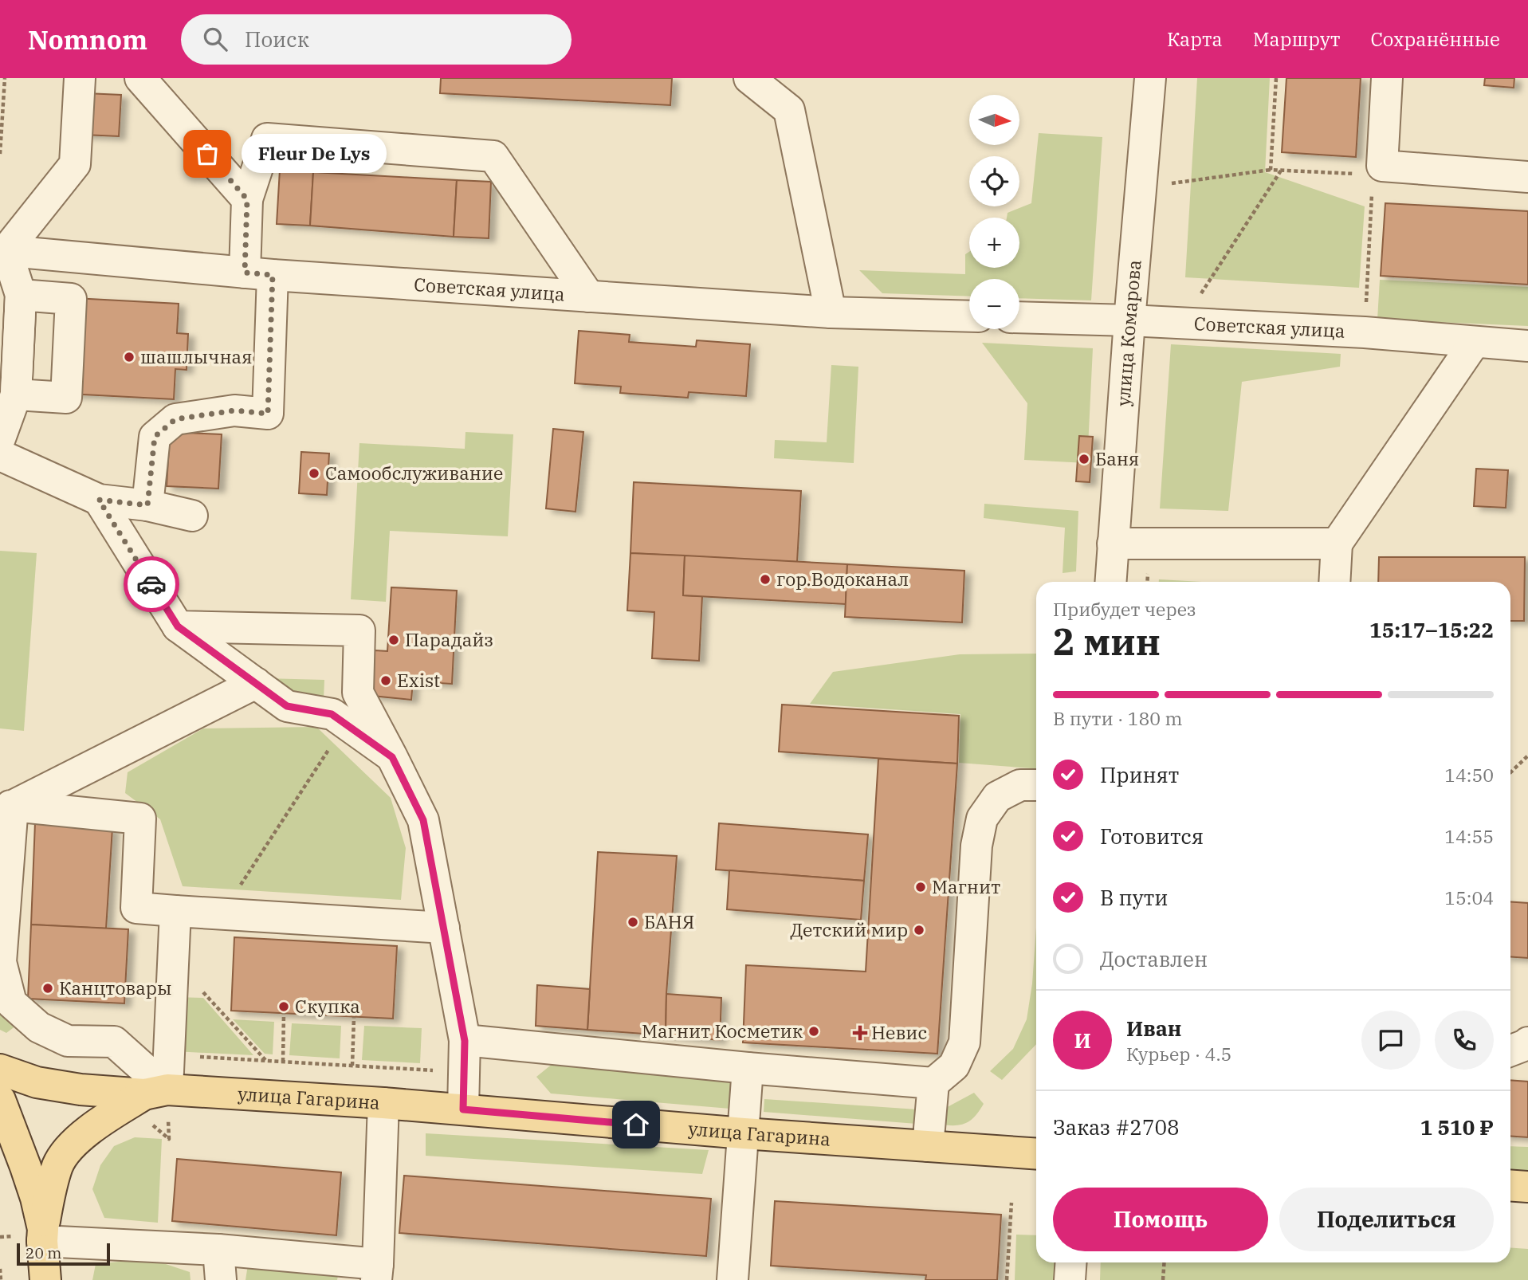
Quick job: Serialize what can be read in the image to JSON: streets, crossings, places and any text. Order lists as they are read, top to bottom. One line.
{"streets":{"main road":["улица Гагарина"],"street":["Советская улица","улица Комарова"]},"crossings":[["Советская улица","улица Комарова"]],"places":{"other":["Fleur De Lys","шашлычная","Баня","Самообслуживание","гор.Водоканал","Парадайз","Exist","Магнит","БАНЯ","Детский мир","Канцтовары","Скупка","Магнит Косметик"],"health":["Невис"]},"scale_bar":"20 m","north":"right","page":{"header":"Nomnom","search":"Поиск","nav":["Карта","Маршрут","Сохранённые"],"map_buttons":["+","−"],"bubble":"Fleur De Lys","heading":["2 мин","Прибудет через","15:17–15:22"],"panel":["Иван","Курьер · 4.5","Заказ #2708","1 510 ₽"],"bar":"В пути · 180 m","list":[["Принят","14:50"],["Готовится","14:55"],["В пути","15:04"],"Доставлен"],"round":"И","buttons":["Помощь","Поделиться"],"scale":"20 m"}}
